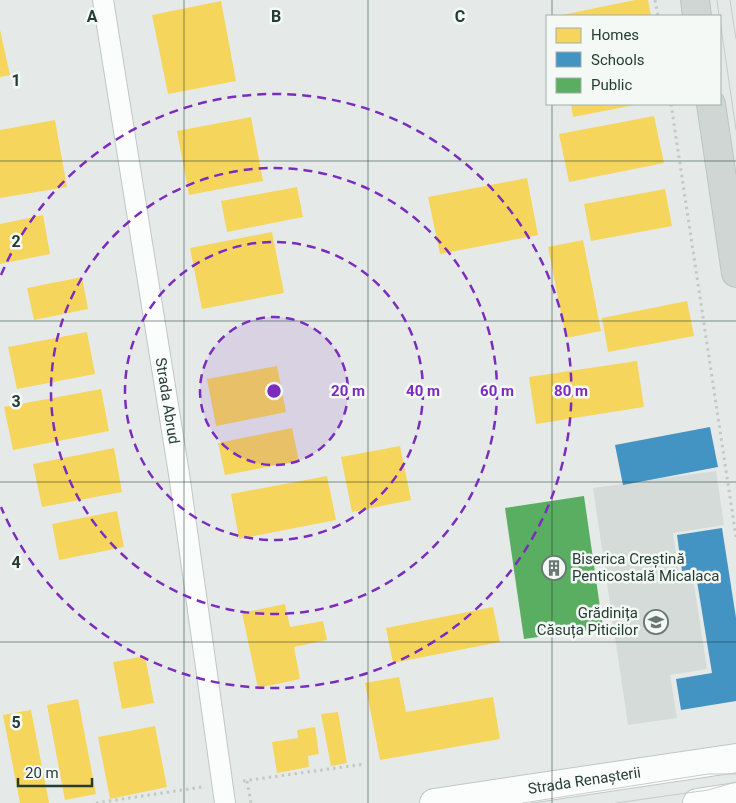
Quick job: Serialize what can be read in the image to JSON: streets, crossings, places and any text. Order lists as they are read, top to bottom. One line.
{"streets":{"street":["Strada Abrud","Strada Renașterii"]},"places":{"building":["Biserica Creștină Penticostală Micalaca"],"school or university":["Grădinița Căsuța Piticilor"]},"legend":["Homes","Schools","Public"],"scale_bar":"20 m","grid":{"columns":["A","B","C"],"rows":["1","2","3","4","5"]},"rings":["20 m","40 m","60 m","80 m"]}
